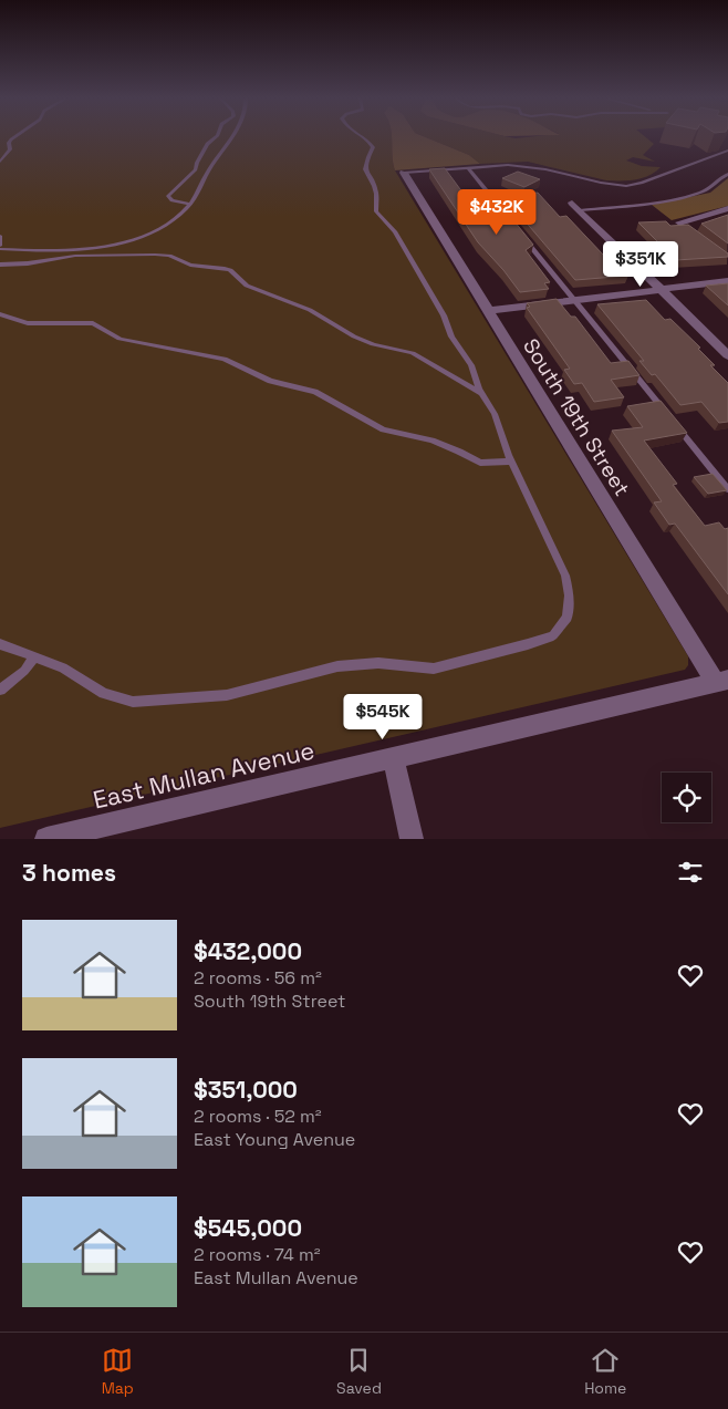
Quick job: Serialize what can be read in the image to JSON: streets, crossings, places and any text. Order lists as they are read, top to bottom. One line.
{"streets":{"street":["South 19th Street","East Mullan Avenue"]},"crossings":[["South 19th Street","East Mullan Avenue"]],"page":{"price":["$432K","$351K","$545K"],"heading":"3 homes","list":[{"name":"$432,000","note":"2 rooms · 56 m² · South 19th Street"},{"name":"$351,000","note":"2 rooms · 52 m² · East Young Avenue"},{"name":"$545,000","note":"2 rooms · 74 m² · East Mullan Avenue"}],"tabs":["Map","Saved","Home"]}}
